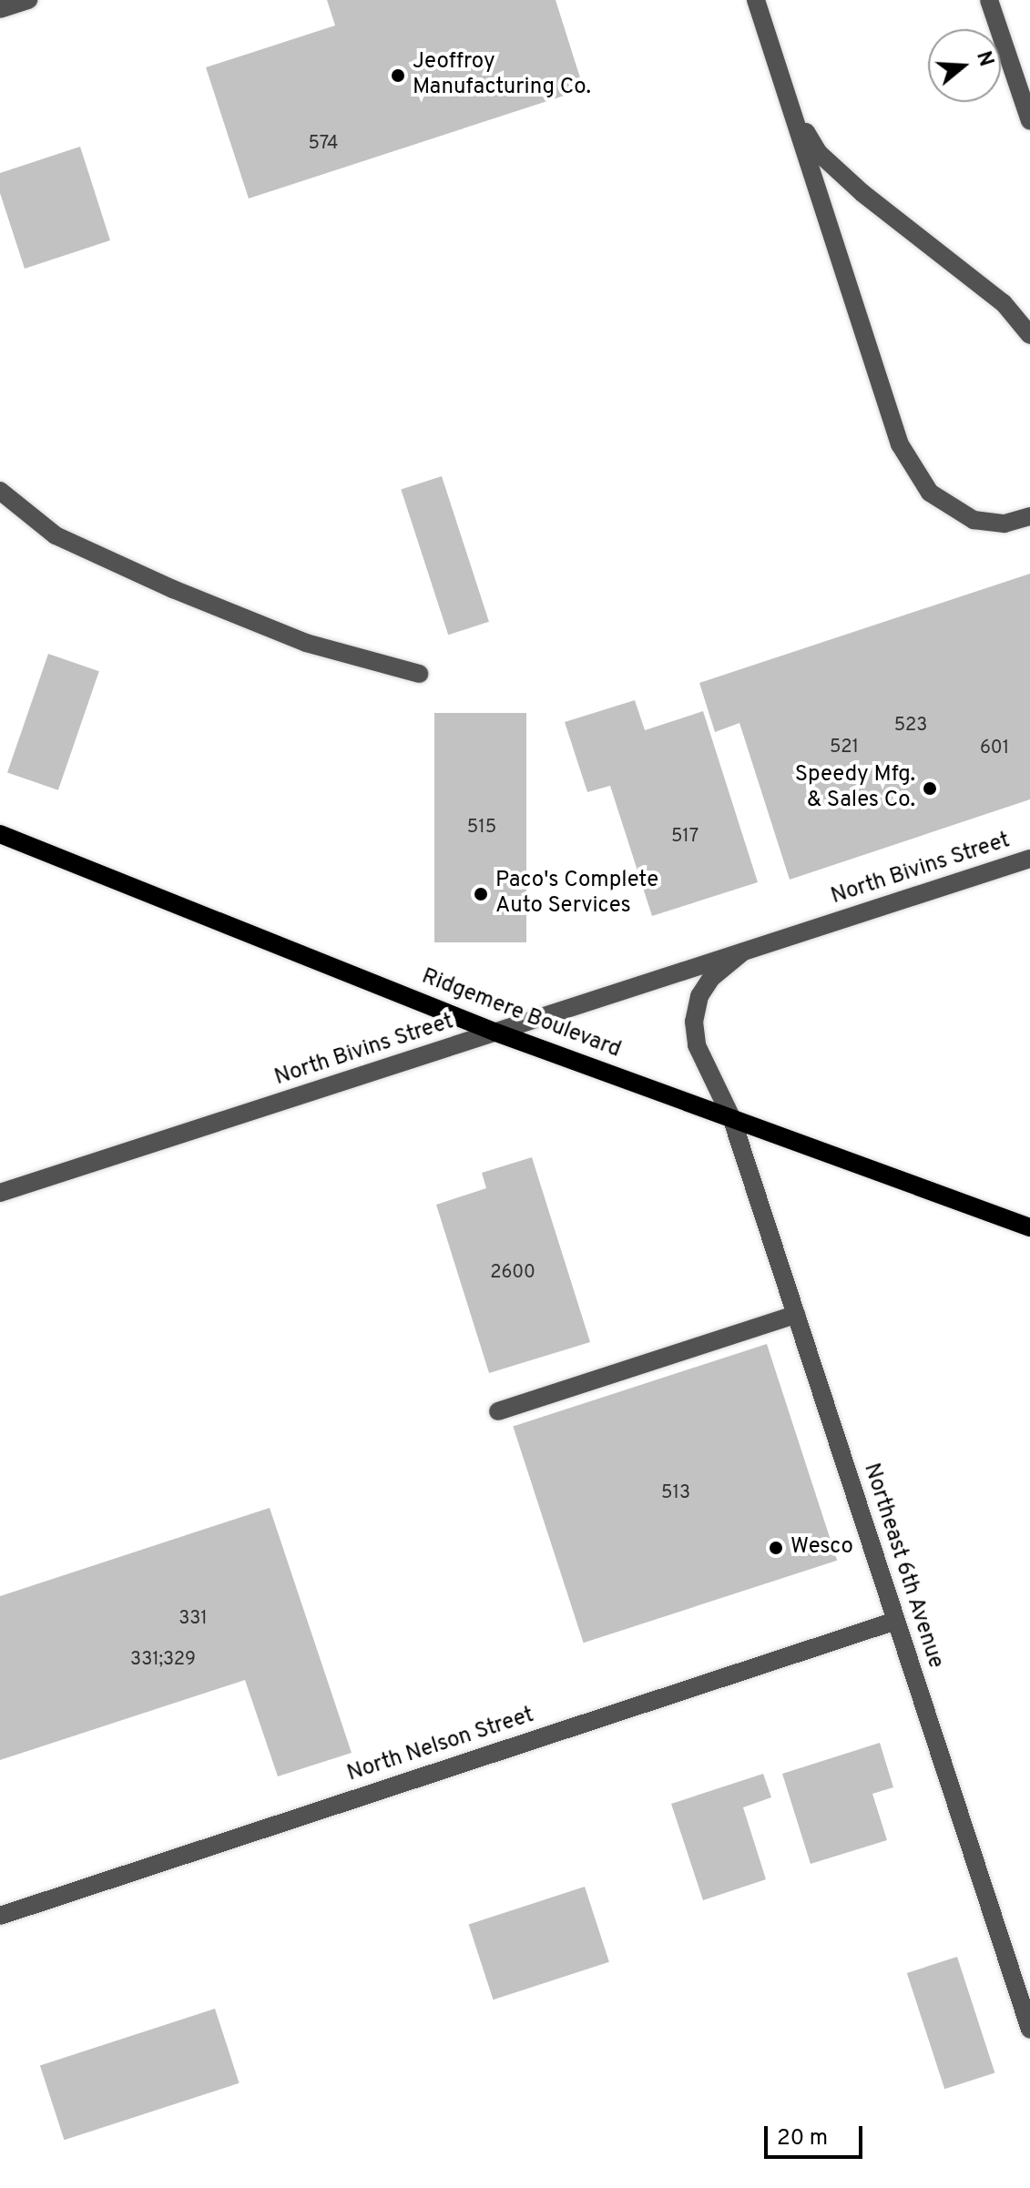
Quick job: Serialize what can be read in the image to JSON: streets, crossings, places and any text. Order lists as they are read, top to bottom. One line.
{"streets":{"main road":["Ridgemere Boulevard"],"street":["North Bivins Street","Northeast 6th Avenue","North Nelson Street"]},"crossings":[["North Bivins Street","Ridgemere Boulevard"],["North Bivins Street","Northeast 6th Avenue"],["Ridgemere Boulevard","Northeast 6th Avenue"],["Northeast 6th Avenue","North Nelson Street"]],"places":["Jeoffroy Manufacturing Co.","Speedy Mfg. & Sales Co.","Paco's Complete Auto Services","Wesco"],"house_numbers":["574","523","521","601","515","517","2600","513","331","331;329"],"scale_bar":"20 m","north":"right"}
